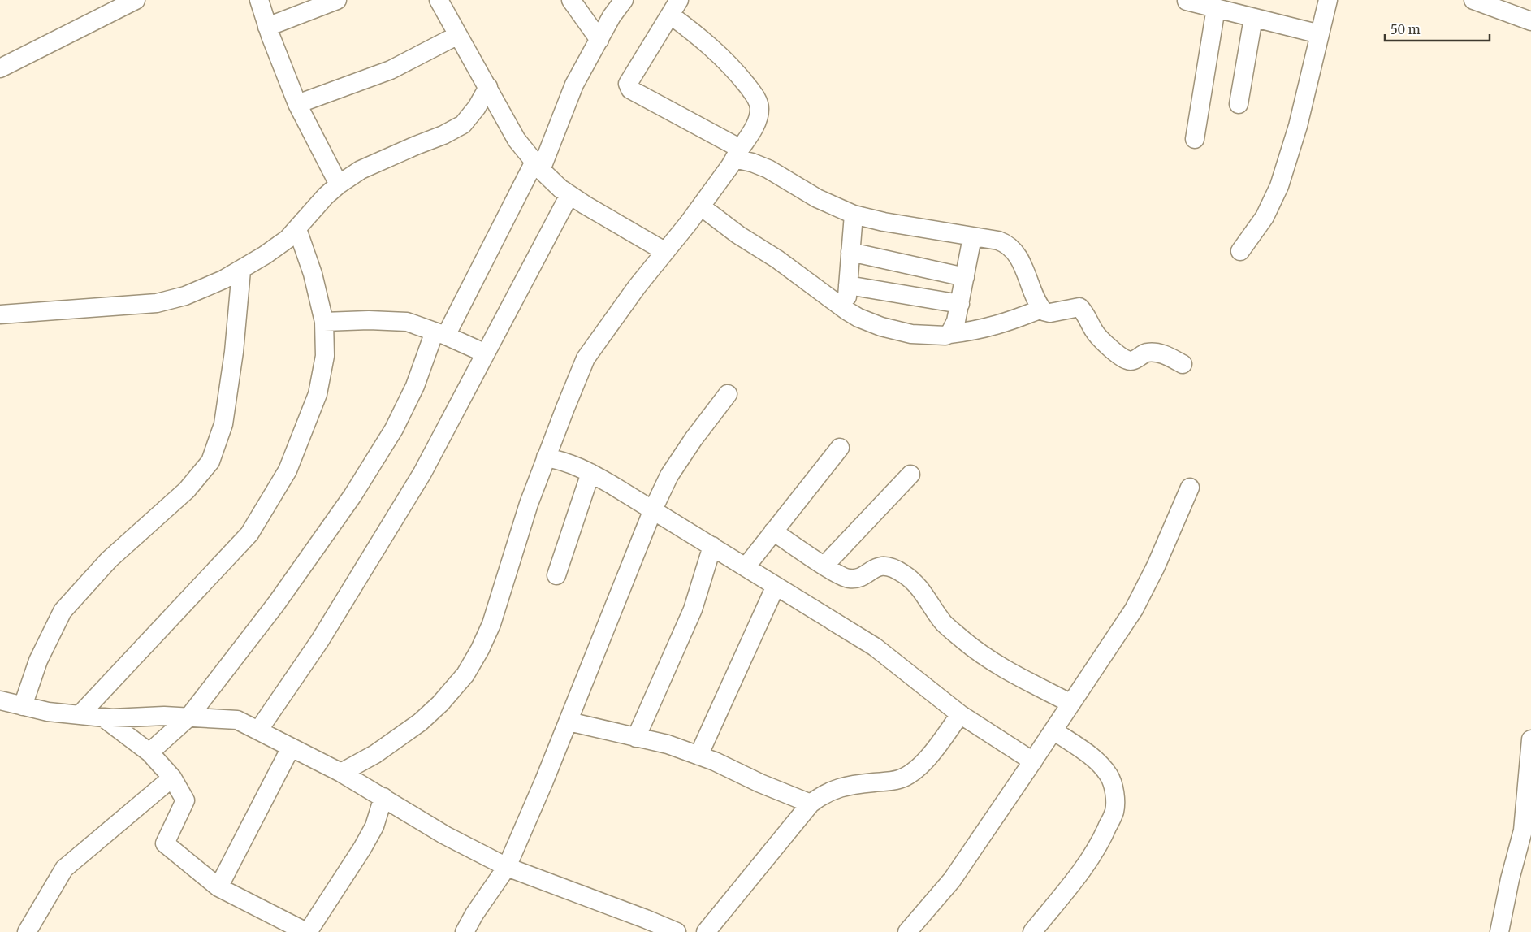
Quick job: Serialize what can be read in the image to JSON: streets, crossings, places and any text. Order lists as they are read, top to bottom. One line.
{"scale_bar":"50 m"}
